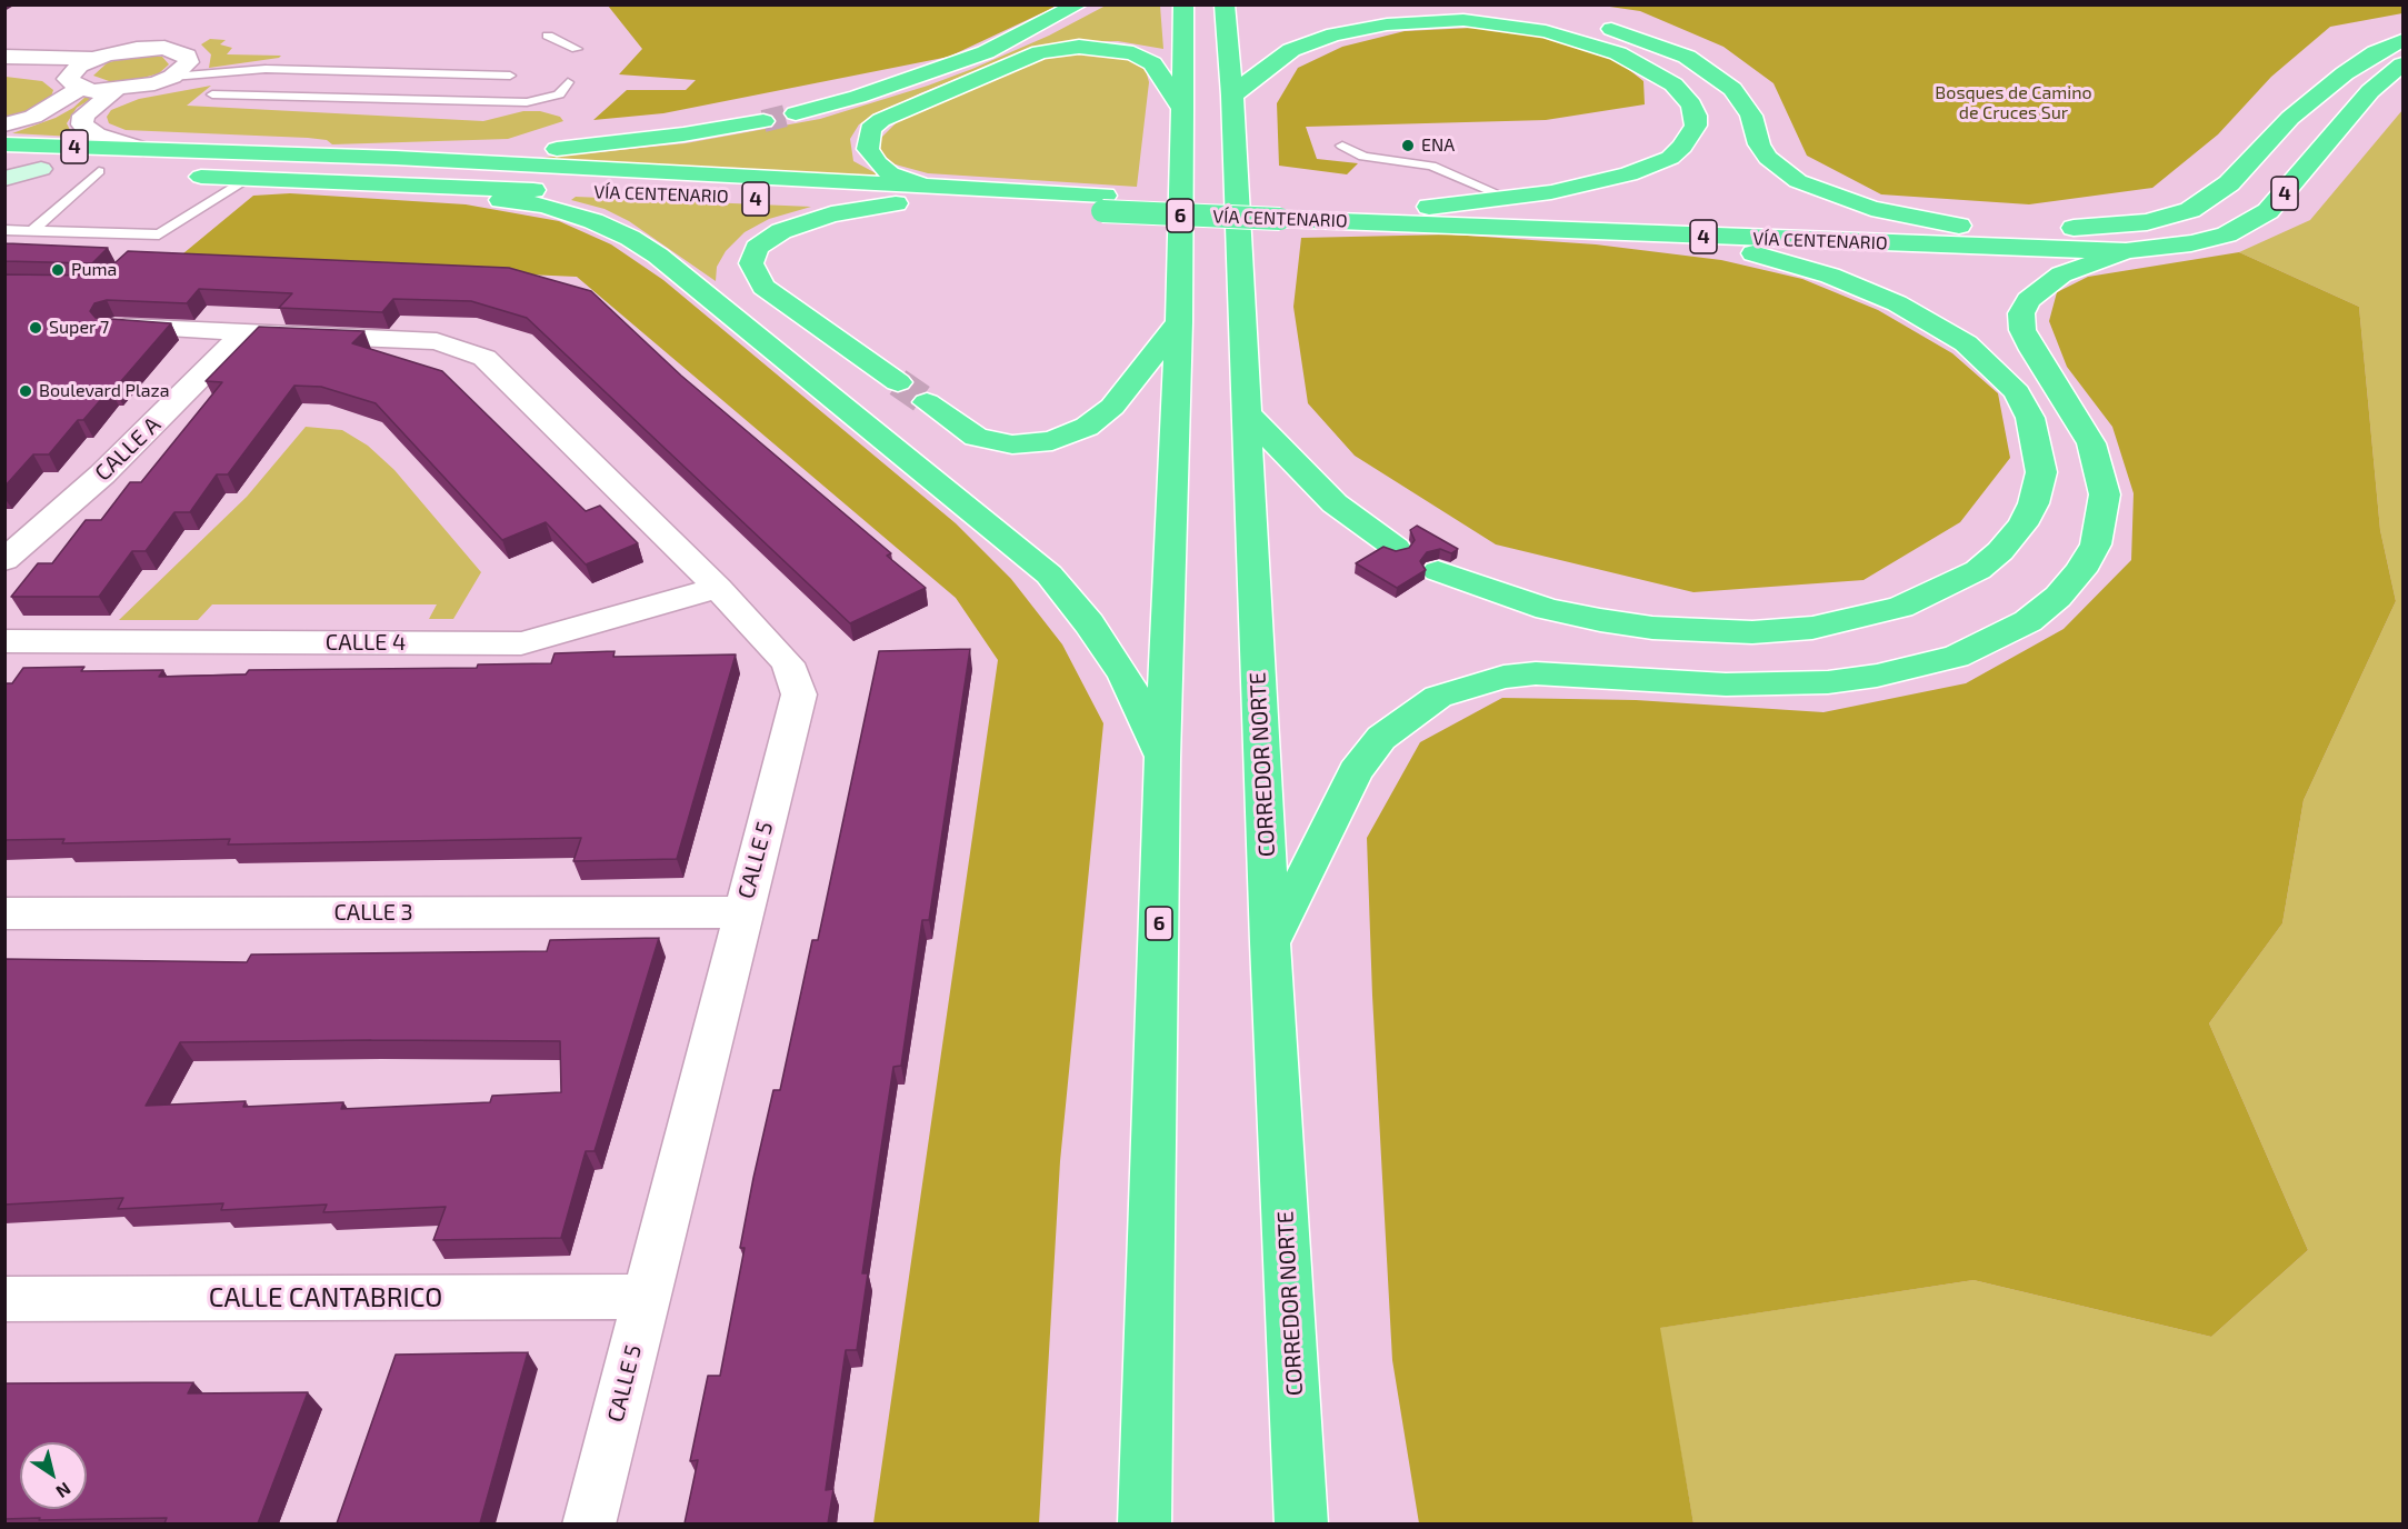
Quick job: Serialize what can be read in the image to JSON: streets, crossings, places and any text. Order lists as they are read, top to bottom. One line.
{"streets":{"highway":["4","VÍA CENTENARIO","6","CORREDOR NORTE"],"street":["CALLE A","CALLE 4","CALLE 5","CALLE 3","CALLE CANTABRICO"]},"crossings":[["CALLE A","CALLE 5"],["CALLE 4","CALLE 5"],["CALLE 5","CALLE 3"],["CALLE 5","CALLE CANTABRICO"]],"parks":["Bosques de Camino de Cruces Sur"],"places":["ENA","Puma","Super 7","Boulevard Plaza"],"north":"bottom right"}
